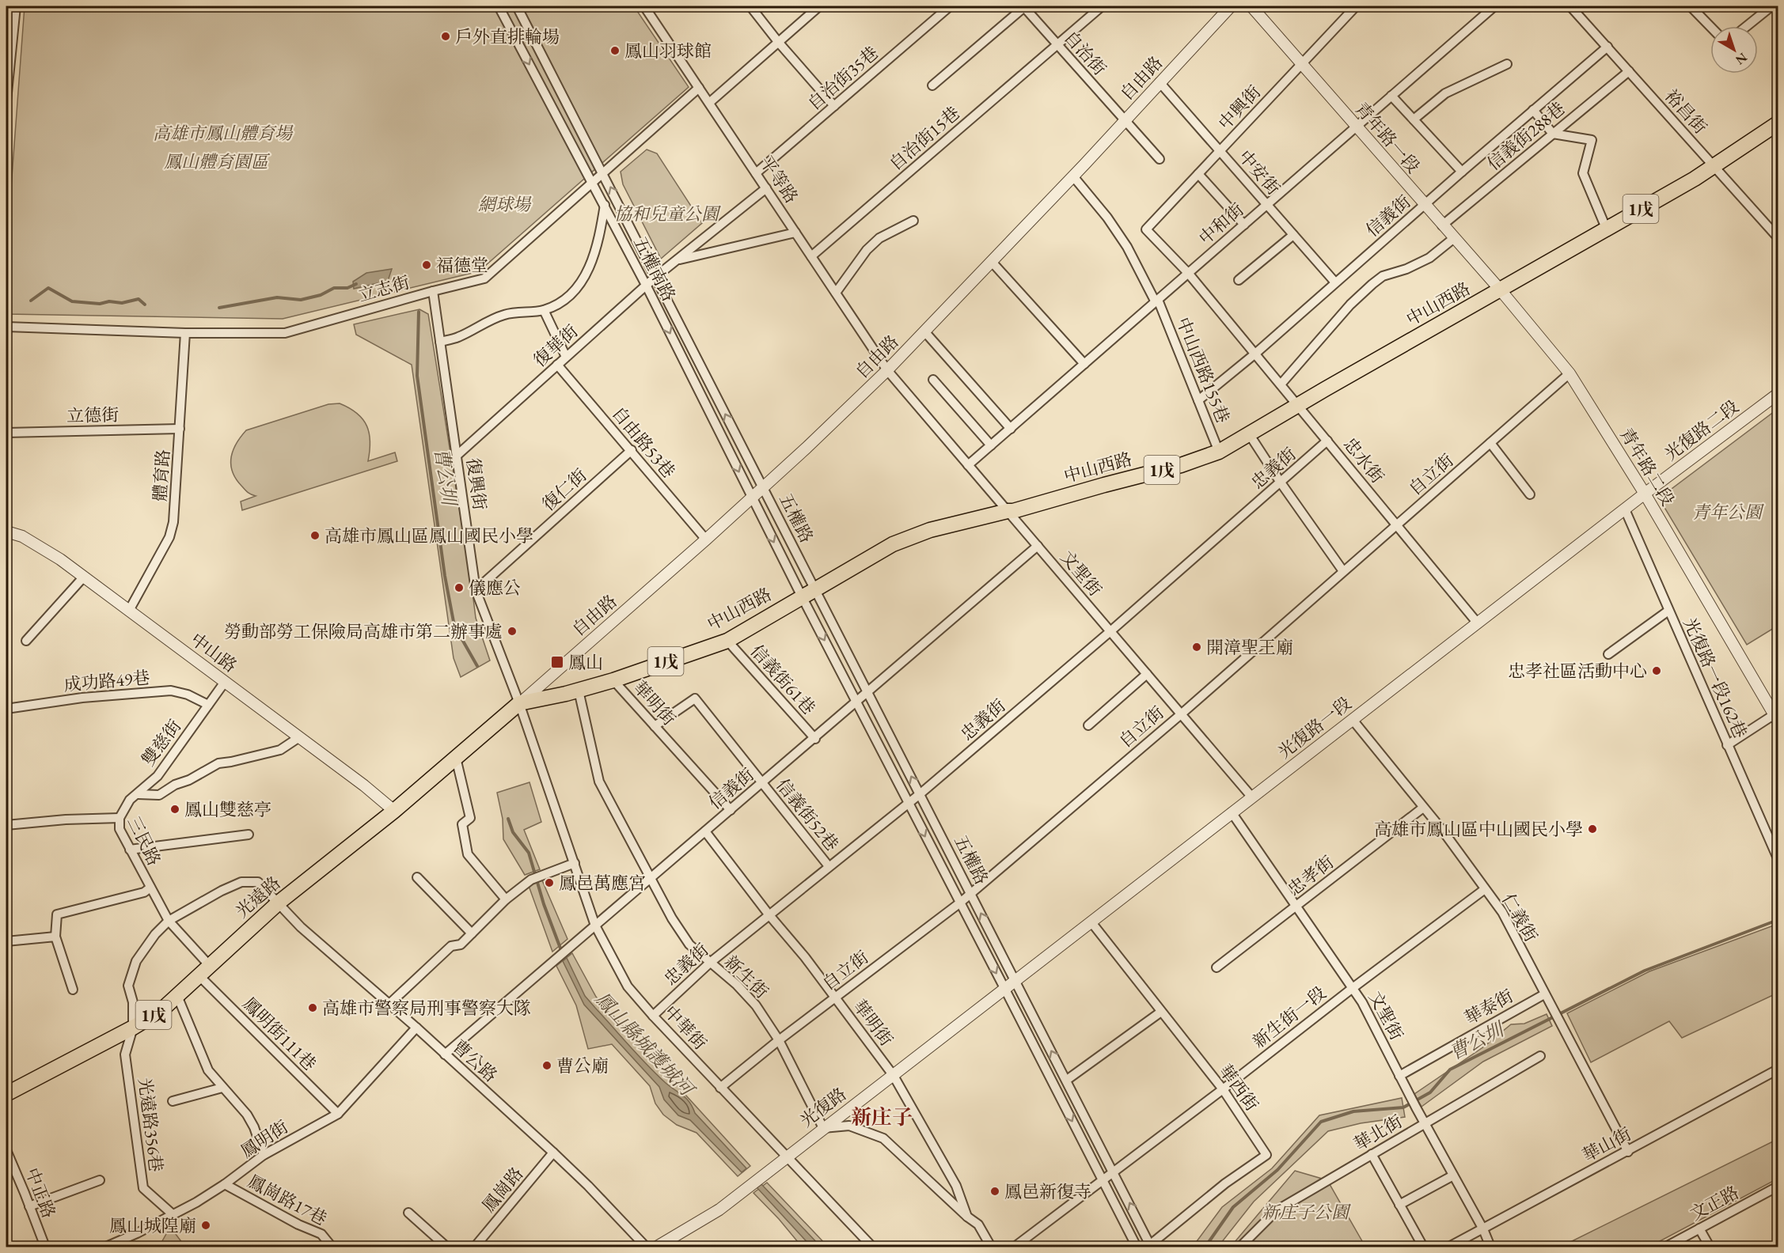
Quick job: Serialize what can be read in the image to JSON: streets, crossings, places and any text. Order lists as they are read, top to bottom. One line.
{"streets":{"main road":["1戊","中山西路","光遠路"],"street":["自治街","自治街35巷","自由路","中興街","裕昌街","信義街288巷","青年路一段","自治街15巷","中安街","平等路","信義街","中和街","五權南路","立志街","復華街","中山西路155巷","立德街","光復路二段","自由路53巷","忠水街","青年路二段","忠義街","自立街","體育路","復興街","復仁街","五權路","文聖街","中山路","光復路一段162巷","信義街61巷","成功路49巷","華明街","光復路一段","雙慈街","信義街52巷","三民路","忠孝街","仁義街","新生街","華泰街","新生街一段","中華街","鳳明街111巷","曹公路","華西街","光復路","光遠路356巷","華北街","鳳明街","華山街","鳳崗路","中正路","鳳崗路17巷","文正路"]},"crossings":[["自治街","自由路"],["自治街","自治街15巷"],["自治街35巷","平等路"],["自由路","中安街"],["自由路","平等路"],["自由路","五權南路"],["自由路","中山西路"],["自由路","中山西路155巷"],["自由路","自由路53巷"],["自由路","復興街"],["自由路","五權路"],["自由路","文聖街"],["自由路","光遠路"],["自由路","中華街"],["中興街","青年路一段"],["中興街","中安街"],["中興街","中和街"],["裕昌街","信義街288巷"],["裕昌街","信義街"],["裕昌街","中山西路"],["信義街288巷","青年路一段"],["青年路一段","信義街"],["青年路一段","中和街"],["青年路一段","中山西路"],["青年路一段","青年路二段"],["自治街15巷","平等路"],["中安街","信義街"],["中安街","中和街"],["平等路","立志街"],["平等路","復華街"],["平等路","文聖街"],["信義街","中山西路155巷"],["信義街","五權路"],["信義街","文聖街"],["信義街","信義街61巷"],["信義街","華明街"],["信義街","信義街52巷"],["信義街","新生街"],["信義街","中華街"],["信義街","曹公路"],["中和街","中山西路155巷"],["中和街","文聖街"],["五權南路","立志街"],["五權南路","復華街"],["五權南路","五權路"],["立志街","體育路"],["立志街","復興街"],["中山西路","中山西路155巷"],["中山西路","忠水街"],["中山西路","青年路二段"],["中山西路","復興街"],["中山西路","五權路"],["中山西路","文聖街"],["中山西路","信義街61巷"],["中山西路","華明街"],["中山西路","光遠路"],["中山西路","新生街"],["中山西路","中華街"],["復華街","自由路53巷"],["復華街","復興街"],["立德街","體育路"],["光復路二段","青年路二段"],["光復路二段","光復路一段"],["自由路53巷","復仁街"],["忠水街","忠義街"],["忠水街","自立街"],["忠水街","光復路一段"],["青年路二段","自立街"],["青年路二段","光復路一段"],["忠義街","五權路"],["忠義街","文聖街"],["忠義街","華明街"],["忠義街","信義街52巷"],["忠義街","新生街"],["忠義街","中華街"],["自立街","五權路"],["自立街","文聖街"],["自立街","華明街"],["自立街","新生街"],["自立街","中華街"],["體育路","中山路"],["復興街","復仁街"],["復興街","光遠路"],["復興街","中華街"],["五權路","光復路一段"],["五權路","新生街一段"],["五權路","華西街"],["五權路","光復路"],["文聖街","光復路一段"],["文聖街","忠孝街"],["文聖街","華泰街"],["文聖街","新生街一段"],["文聖街","華北街"],["文聖街","華山街"],["中山路","雙慈街"],["中山路","光遠路"],["光復路一段162巷","光復路一段"],["成功路49巷","雙慈街"],["華明街","信義街52巷"],["華明街","光復路"],["光復路一段","仁義街"],["光復路一段","華西街"],["光復路一段","光復路"],["雙慈街","三民路"],["三民路","光遠路"],["三民路","鳳明街111巷"],["三民路","曹公路"],["三民路","光遠路356巷"],["忠孝街","仁義街"],["光遠路","中華街"],["光遠路","鳳明街111巷"],["光遠路","曹公路"],["光遠路","光遠路356巷"],["仁義街","華泰街"],["仁義街","新生街一段"],["仁義街","華山街"],["新生街","光復路"],["新生街一段","華西街"],["中華街","光復路"],["鳳明街111巷","鳳明街"],["曹公路","光遠路356巷"],["曹公路","鳳明街"],["曹公路","鳳崗路"],["光遠路356巷","鳳明街"],["鳳明街","鳳崗路17巷"]],"districts":["新庄子"],"water":["曹公圳","鳳山縣城護城河"],"parks":["高雄市鳳山體育場","鳳山體育園區","網球場","協和兒童公園","青年公園","新庄子公園"],"places":{"other":["戶外直排輪場","鳳山羽球館","福德堂","高雄市鳳山區鳳山國民小學","儀應公","勞動部勞工保險局高雄市第二辦事處","開漳聖王廟","忠孝社區活動中心","鳳山雙慈亭","高雄市鳳山區中山國民小學","鳳邑萬應宮","高雄市警察局刑事警察大隊","曹公廟","鳳邑新復寺","鳳山城隍廟"],"transit":["鳳山"]},"north":"bottom right"}
